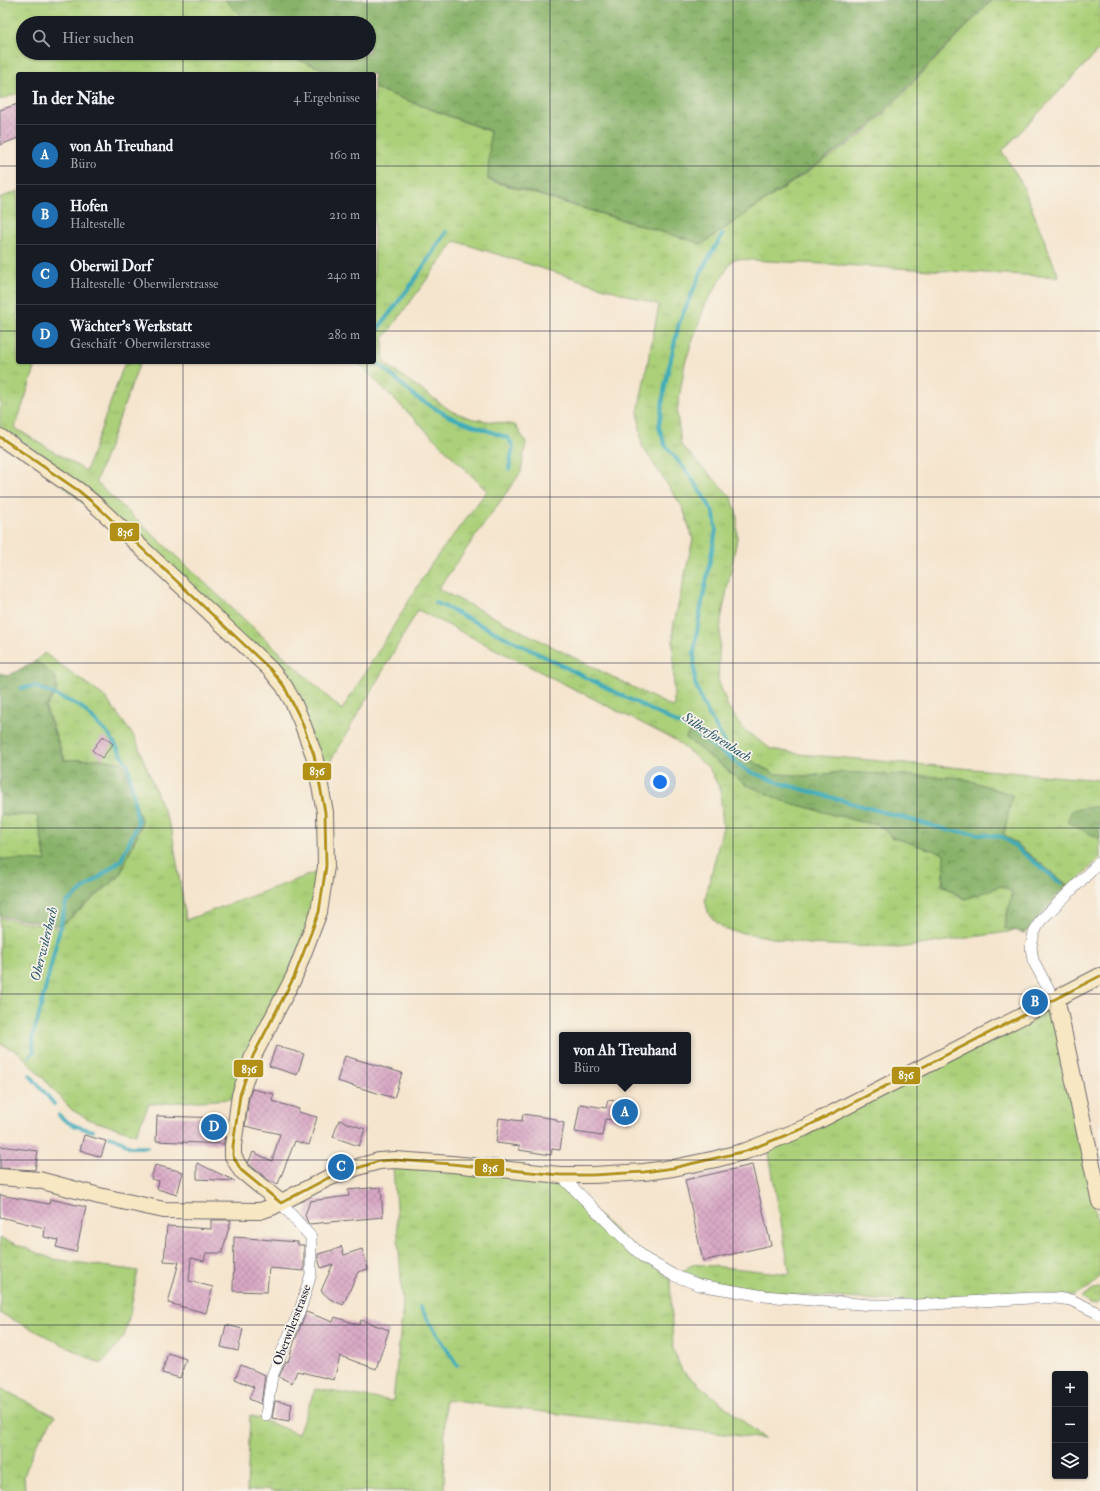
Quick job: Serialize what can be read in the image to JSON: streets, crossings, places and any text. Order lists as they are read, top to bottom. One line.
{"streets":{"street":["Oberwilerstrasse"]},"water":["Silberforenbach","Oberwilerbach"],"lines":["transit line 836"],"page":{"search":"Hier suchen","heading":["In der Nähe","4 Ergebnisse"],"list":[{"mark":"A","name":"von Ah Treuhand","note":"Büro","value":"160 m"},{"mark":"B","name":"Hofen","note":"Haltestelle","value":"210 m"},{"mark":"C","name":"Oberwil Dorf","note":"Haltestelle · Oberwilerstrasse","value":"240 m"},{"mark":"D","name":"Wächter's Werkstatt","note":"Geschäft · Oberwilerstrasse","value":"280 m"}],"pins":["B","A","D","C"],"popup":["von Ah Treuhand","Büro"],"map_buttons":["+","−"]}}
